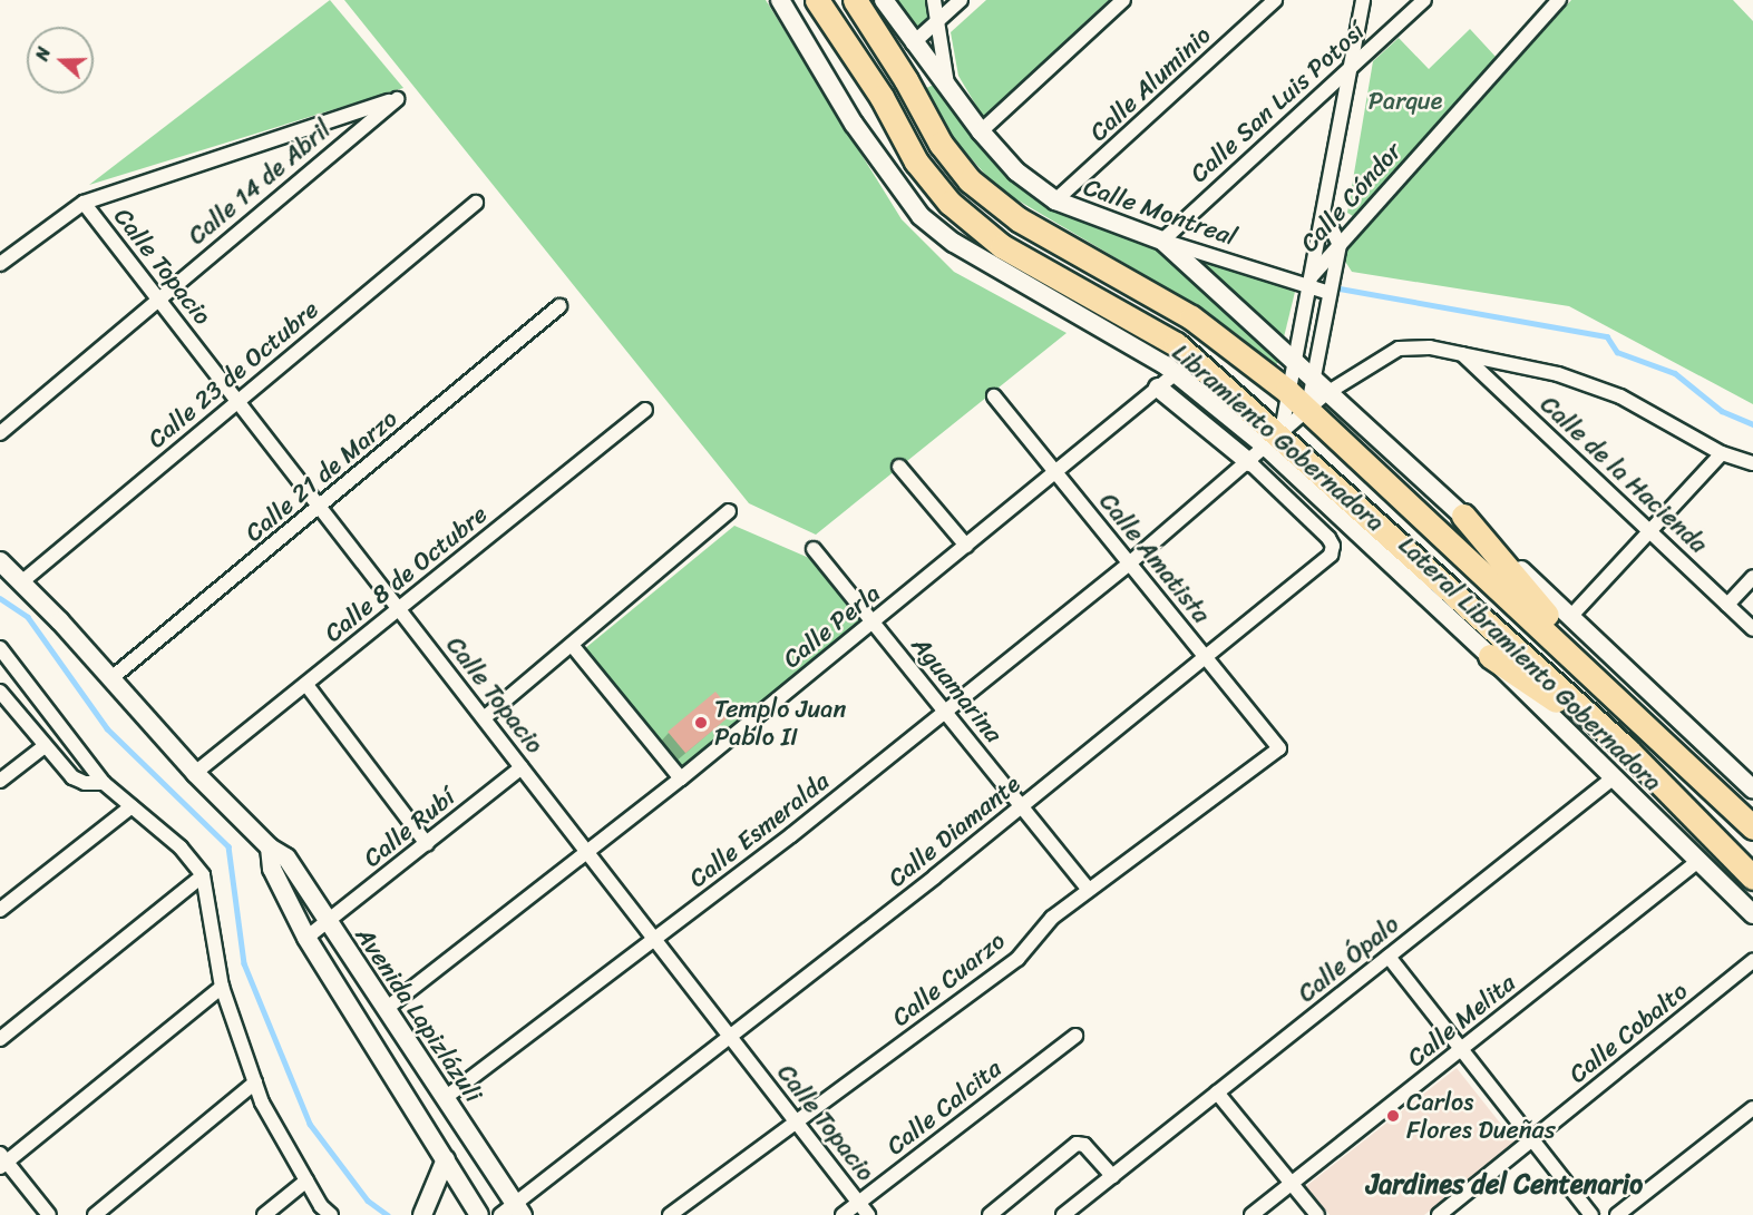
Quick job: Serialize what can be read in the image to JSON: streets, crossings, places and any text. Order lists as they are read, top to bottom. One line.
{"streets":{"highway":["Libramiento Gobernadora"],"street":["Calle Aluminio","Calle San Luis Potosí","Calle 14 de Abril","Calle Cóndor","Calle Montreal","Calle Topacio","Calle 23 de Octubre","Calle de la Hacienda","Calle 21 de Marzo","Calle Amatista","Calle 8 de Octubre","Calle Perla","Lateral Libramiento Gobernadora","Aguamarina","Calle Rubí","Calle Esmeralda","Calle Diamante","Calle Ópalo","Calle Cuarzo","Avenida Lapizlázuli","Calle Melita","Calle Cobalto","Calle Calcita"]},"crossings":[["Calle Aluminio","Calle Montreal"],["Calle San Luis Potosí","Calle Montreal"],["Calle 14 de Abril","Calle Topacio"],["Calle Cóndor","Calle Montreal"],["Calle Topacio","Calle 23 de Octubre"],["Calle Topacio","Calle 21 de Marzo"],["Calle Topacio","Calle 8 de Octubre"],["Calle Topacio","Calle Perla"],["Calle Topacio","Calle Rubí"],["Calle Topacio","Calle Esmeralda"],["Calle Topacio","Calle Diamante"],["Calle Topacio","Calle Cuarzo"],["Calle Topacio","Calle Calcita"],["Calle 23 de Octubre","Avenida Lapizlázuli"],["Libramiento Gobernadora","Lateral Libramiento Gobernadora"],["Libramiento Gobernadora","Calle Esmeralda"],["Calle de la Hacienda","Calle Esmeralda"],["Calle 21 de Marzo","Avenida Lapizlázuli"],["Calle Amatista","Calle Perla"],["Calle Amatista","Calle Esmeralda"],["Calle Amatista","Calle Diamante"],["Calle Amatista","Calle Cuarzo"],["Calle 8 de Octubre","Avenida Lapizlázuli"],["Calle Perla","Lateral Libramiento Gobernadora"],["Calle Perla","Aguamarina"],["Calle Perla","Avenida Lapizlázuli"],["Lateral Libramiento Gobernadora","Calle Esmeralda"],["Lateral Libramiento Gobernadora","Calle Ópalo"],["Lateral Libramiento Gobernadora","Calle Melita"],["Aguamarina","Calle Esmeralda"],["Aguamarina","Calle Diamante"],["Aguamarina","Calle Cuarzo"],["Calle Rubí","Avenida Lapizlázuli"],["Calle Esmeralda","Calle Diamante"],["Calle Esmeralda","Avenida Lapizlázuli"],["Calle Diamante","Avenida Lapizlázuli"]],"districts":["Jardines del Centenario"],"parks":["Parque"],"places":["Templo Juan Pablo II","Carlos Flores Dueñas"],"north":"left"}
